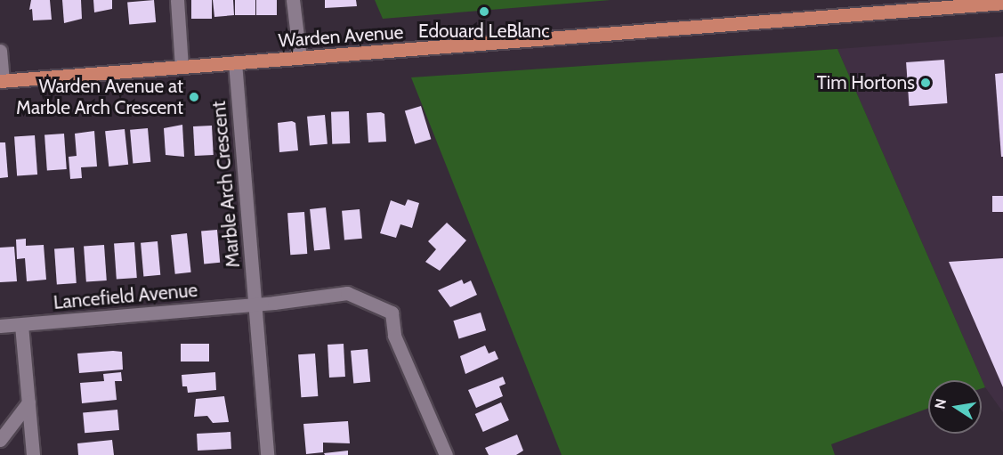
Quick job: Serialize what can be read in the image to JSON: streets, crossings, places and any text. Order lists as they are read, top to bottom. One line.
{"streets":{"main road":["Warden Avenue"],"street":["Marble Arch Crescent","Lancefield Avenue"]},"crossings":[["Warden Avenue","Marble Arch Crescent"],["Marble Arch Crescent","Lancefield Avenue"]],"places":["Edouard LeBlanc","Tim Hortons","Warden Avenue at Marble Arch Crescent"],"north":"left"}
